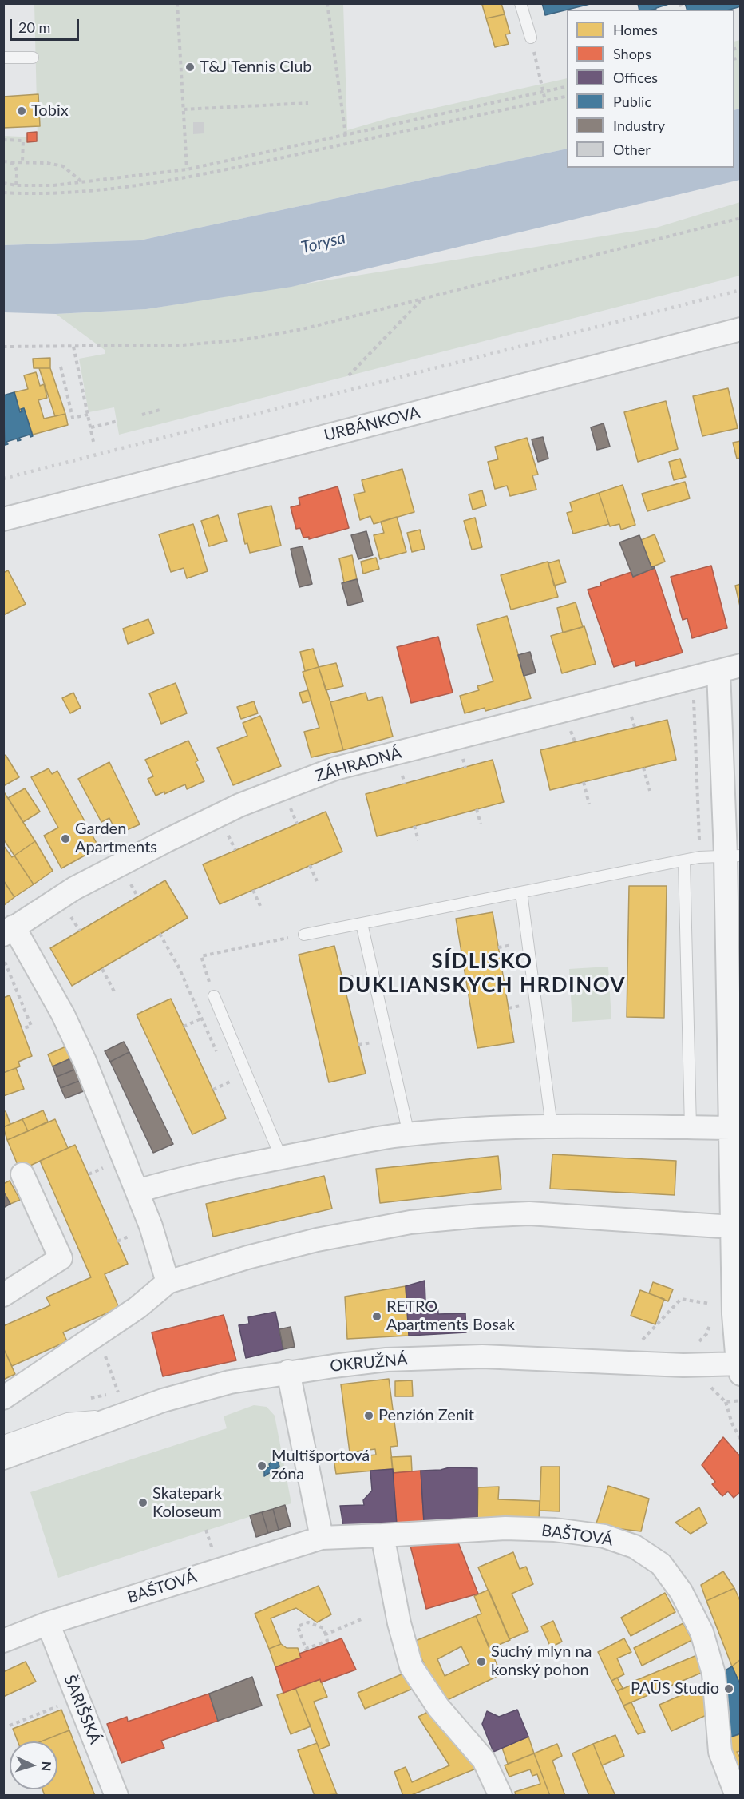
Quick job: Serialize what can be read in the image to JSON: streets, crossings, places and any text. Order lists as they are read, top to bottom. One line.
{"streets":{"street":["URBÁNKOVA","ZÁHRADNÁ","OKRUŽNÁ","BAŠTOVÁ","ŠARIŠSKÁ"]},"crossings":[["BAŠTOVÁ","ŠARIŠSKÁ"]],"districts":["SÍDLISKO DUKLIANSKYCH HRDINOV"],"water":["Torysa"],"places":["T&J Tennis Club","Tobix","Garden Apartments","RETRO Apartments Bosak","Penzión Zenit","Multišportová zóna","Skatepark Koloseum","Suchý mlyn na konský pohon","PAŪS Studio"],"legend":["Homes","Shops","Offices","Public","Industry","Other"],"scale_bar":"20 m","north":"right"}
